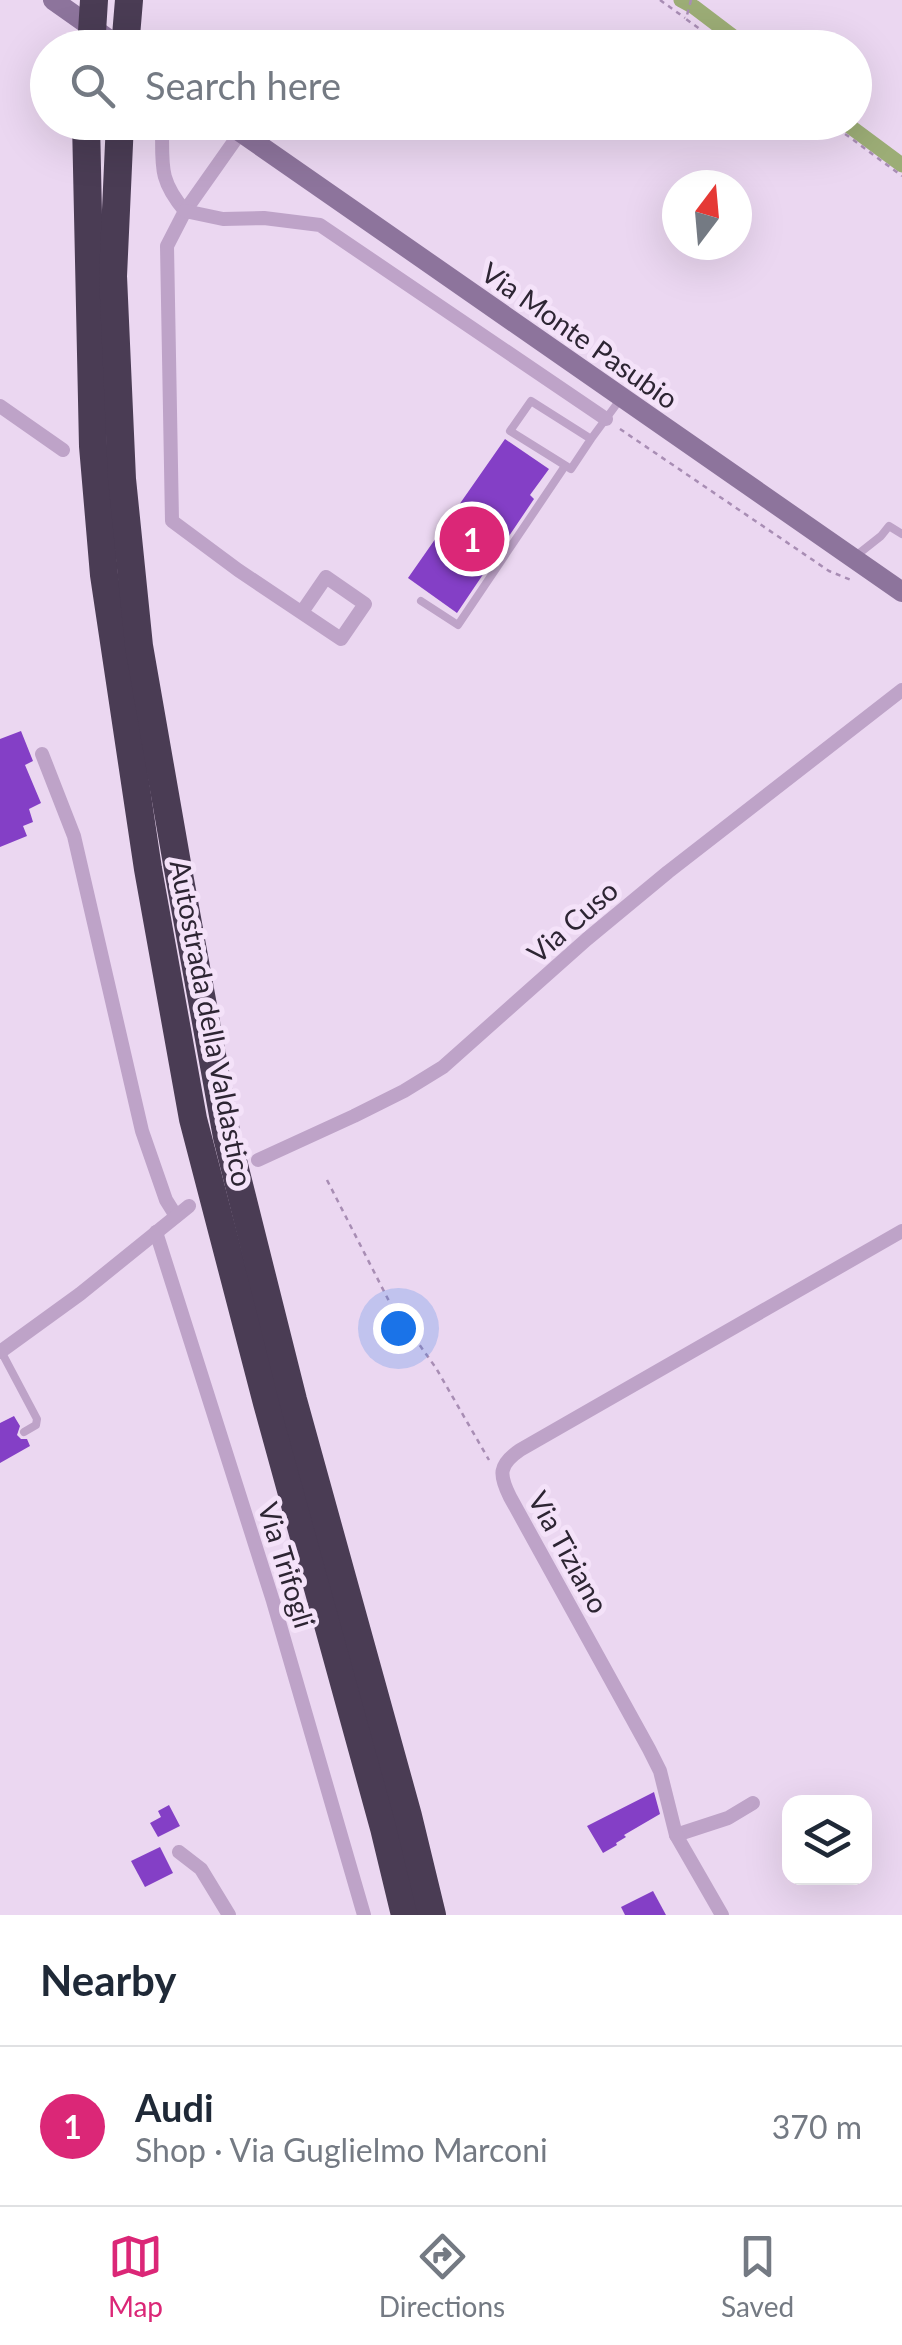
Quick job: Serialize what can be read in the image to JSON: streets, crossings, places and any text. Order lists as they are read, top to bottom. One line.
{"streets":{"highway":["Autostrada della Valdastico"],"main road":["Via Monte Pasubio"],"street":["Via Cuso","Via Tiziano","Via Trifogli"]},"north":"top","page":{"search":"Search here","pins":"1","heading":"Nearby","list":[{"mark":"1","name":"Audi","note":"Shop · Via Guglielmo Marconi","value":"370 m"}],"nav":["Map","Directions","Saved"]}}
